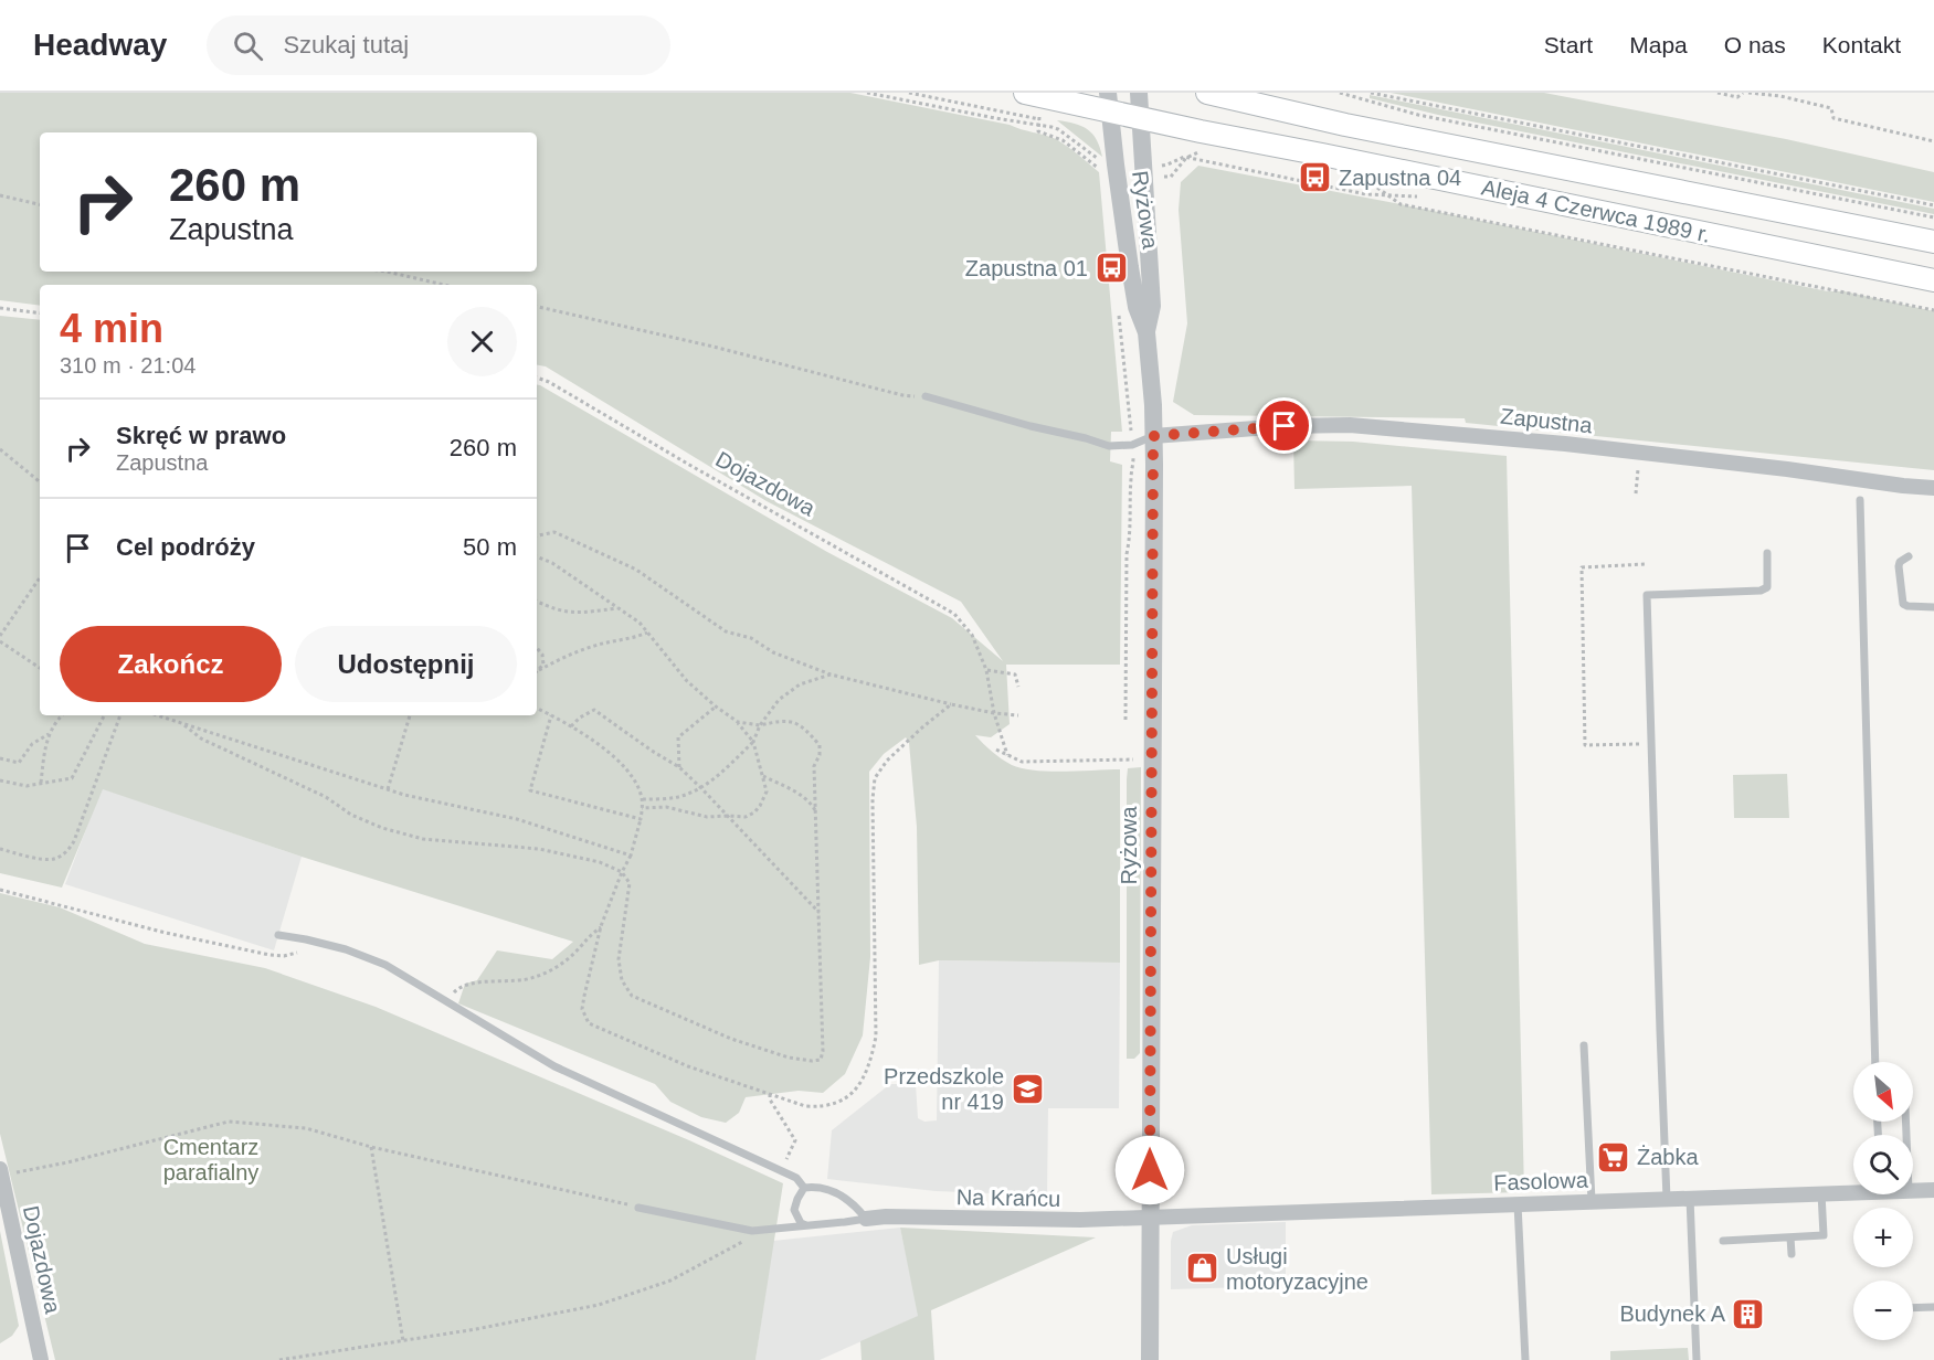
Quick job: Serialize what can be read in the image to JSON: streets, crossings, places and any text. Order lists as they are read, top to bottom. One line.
{"streets":{"main road":["Aleja 4 Czerwca 1989 r."],"street":["Ryżowa","Zapustna","Dojazdowa","Fasolowa","Na Krańcu"]},"crossings":[["Ryżowa","Aleja 4 Czerwca 1989 r."],["Ryżowa","Zapustna"],["Ryżowa","Fasolowa"],["Ryżowa","Na Krańcu"],["Fasolowa","Na Krańcu"]],"parks":["Cmentarz parafialny"],"places":{"bus stop":["Zapustna 04","Zapustna 01"],"school or university":["Przedszkole nr 419"],"supermarket":["Żabka"],"shop":["Usługi motoryzacyjne"],"building":["Budynek A"]},"north":"bottom right","page":{"header":"Headway","search":"Szukaj tutaj","nav":["Start","Mapa","O nas","Kontakt"],"turn":["260 m","Zapustna"],"heading":["4 min","310 m · 21:04"],"list":[{"name":"Skręć w prawo","note":"Zapustna","value":"260 m"},{"name":"Cel podróży","value":"50 m"}],"buttons":["Zakończ","Udostępnij"],"map_buttons":["+","−"]}}
